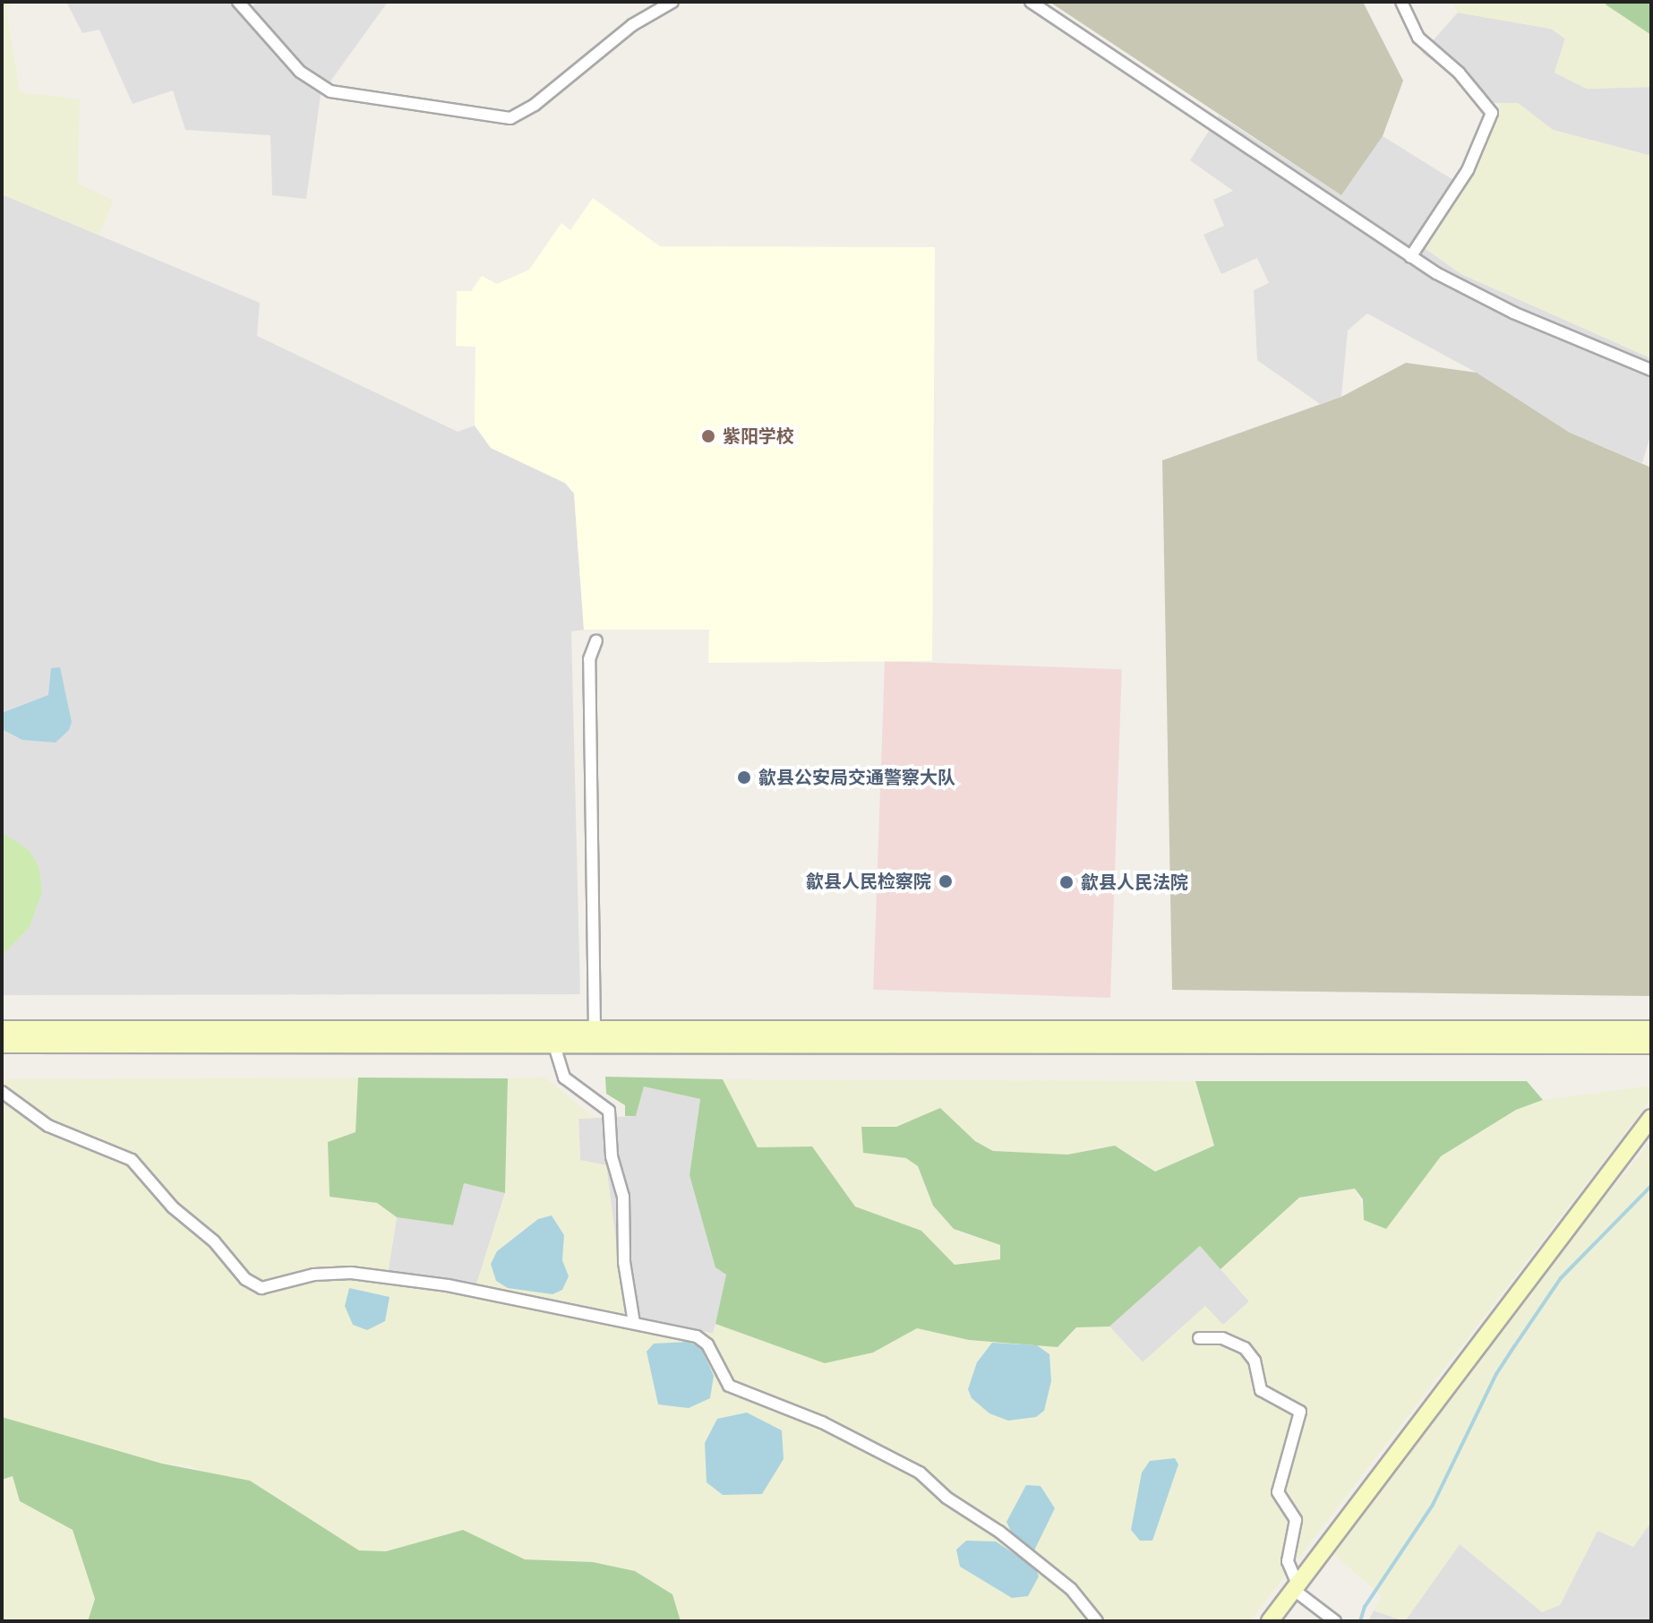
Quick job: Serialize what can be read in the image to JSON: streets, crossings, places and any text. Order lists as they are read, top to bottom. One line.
{"places":["紫阳学校","歙县公安局交通警察大队","歙县人民检察院","歙县人民法院"]}
